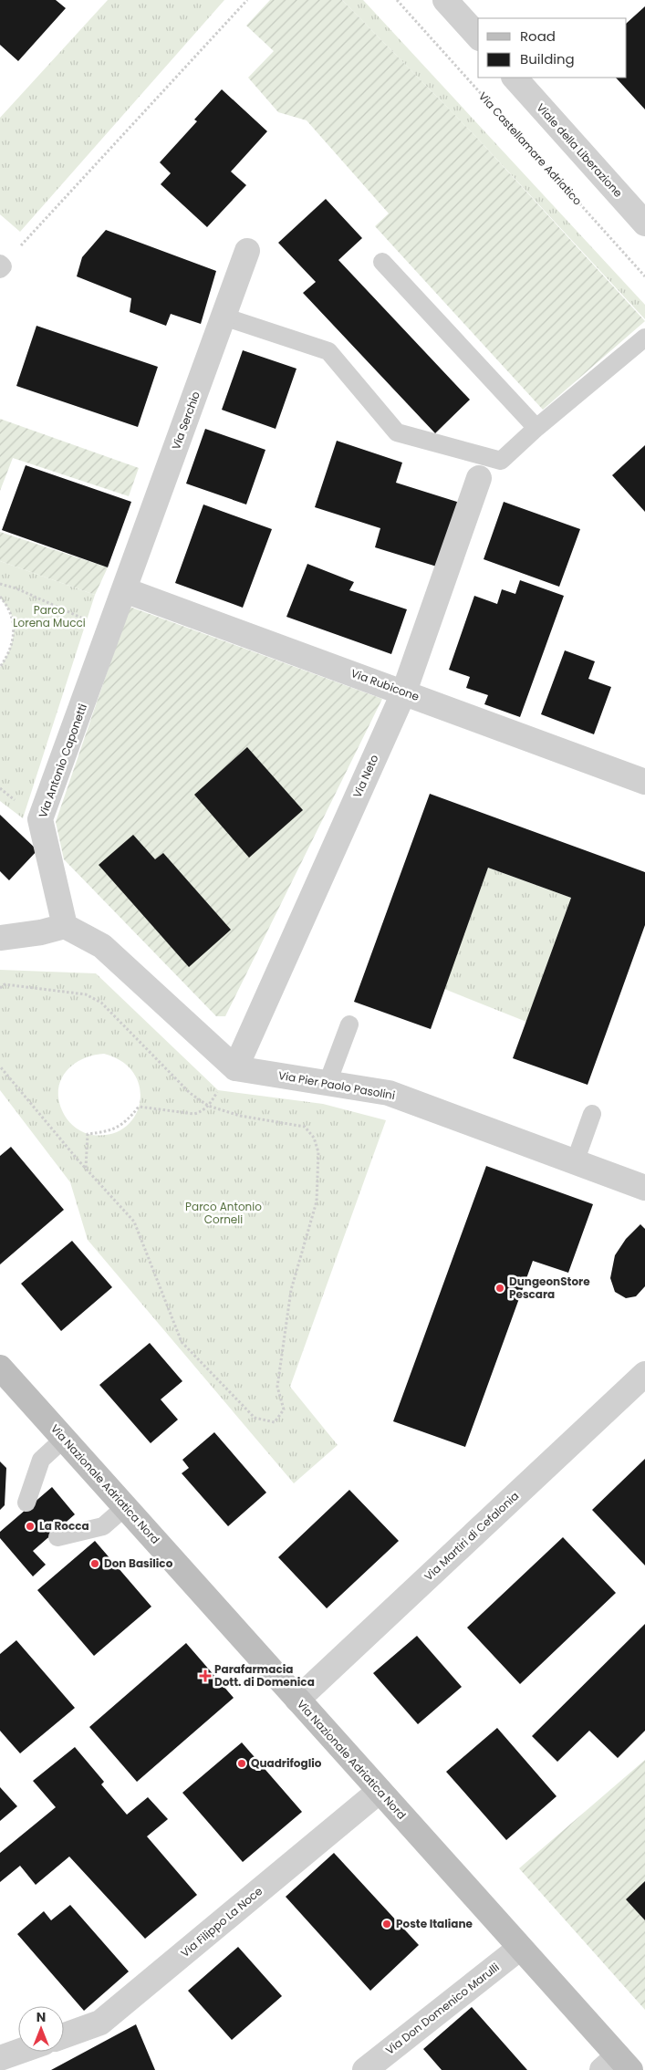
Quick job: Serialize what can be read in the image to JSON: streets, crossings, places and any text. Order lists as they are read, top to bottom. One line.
{"streets":{"main road":["Via Nazionale Adriatica Nord"],"street":["Viale della Liberazione","Via Serchio","Via Rubicone","Via Antonio Caponetti","Via Neto","Via Pier Paolo Pasolini","Via Martiri di Cefalonia","Via Filippo La Noce","Via Don Domenico Marulli"],"path":["Via Castellamare Adriatico"]},"crossings":[["Via Serchio","Via Rubicone"],["Via Serchio","Via Antonio Caponetti"],["Via Rubicone","Via Antonio Caponetti"],["Via Rubicone","Via Neto"],["Via Neto","Via Pier Paolo Pasolini"],["Via Nazionale Adriatica Nord","Via Martiri di Cefalonia"],["Via Nazionale Adriatica Nord","Via Filippo La Noce"],["Via Nazionale Adriatica Nord","Via Don Domenico Marulli"]],"parks":["Parco Lorena Mucci","Parco Antonio Corneli"],"places":{"other":["DungeonStore Pescara","La Rocca","Don Basilico","Quadrifoglio","Poste Italiane"],"health":["Parafarmacia Dott. di Domenica"]},"legend":["Road","Building"],"north":"top"}
